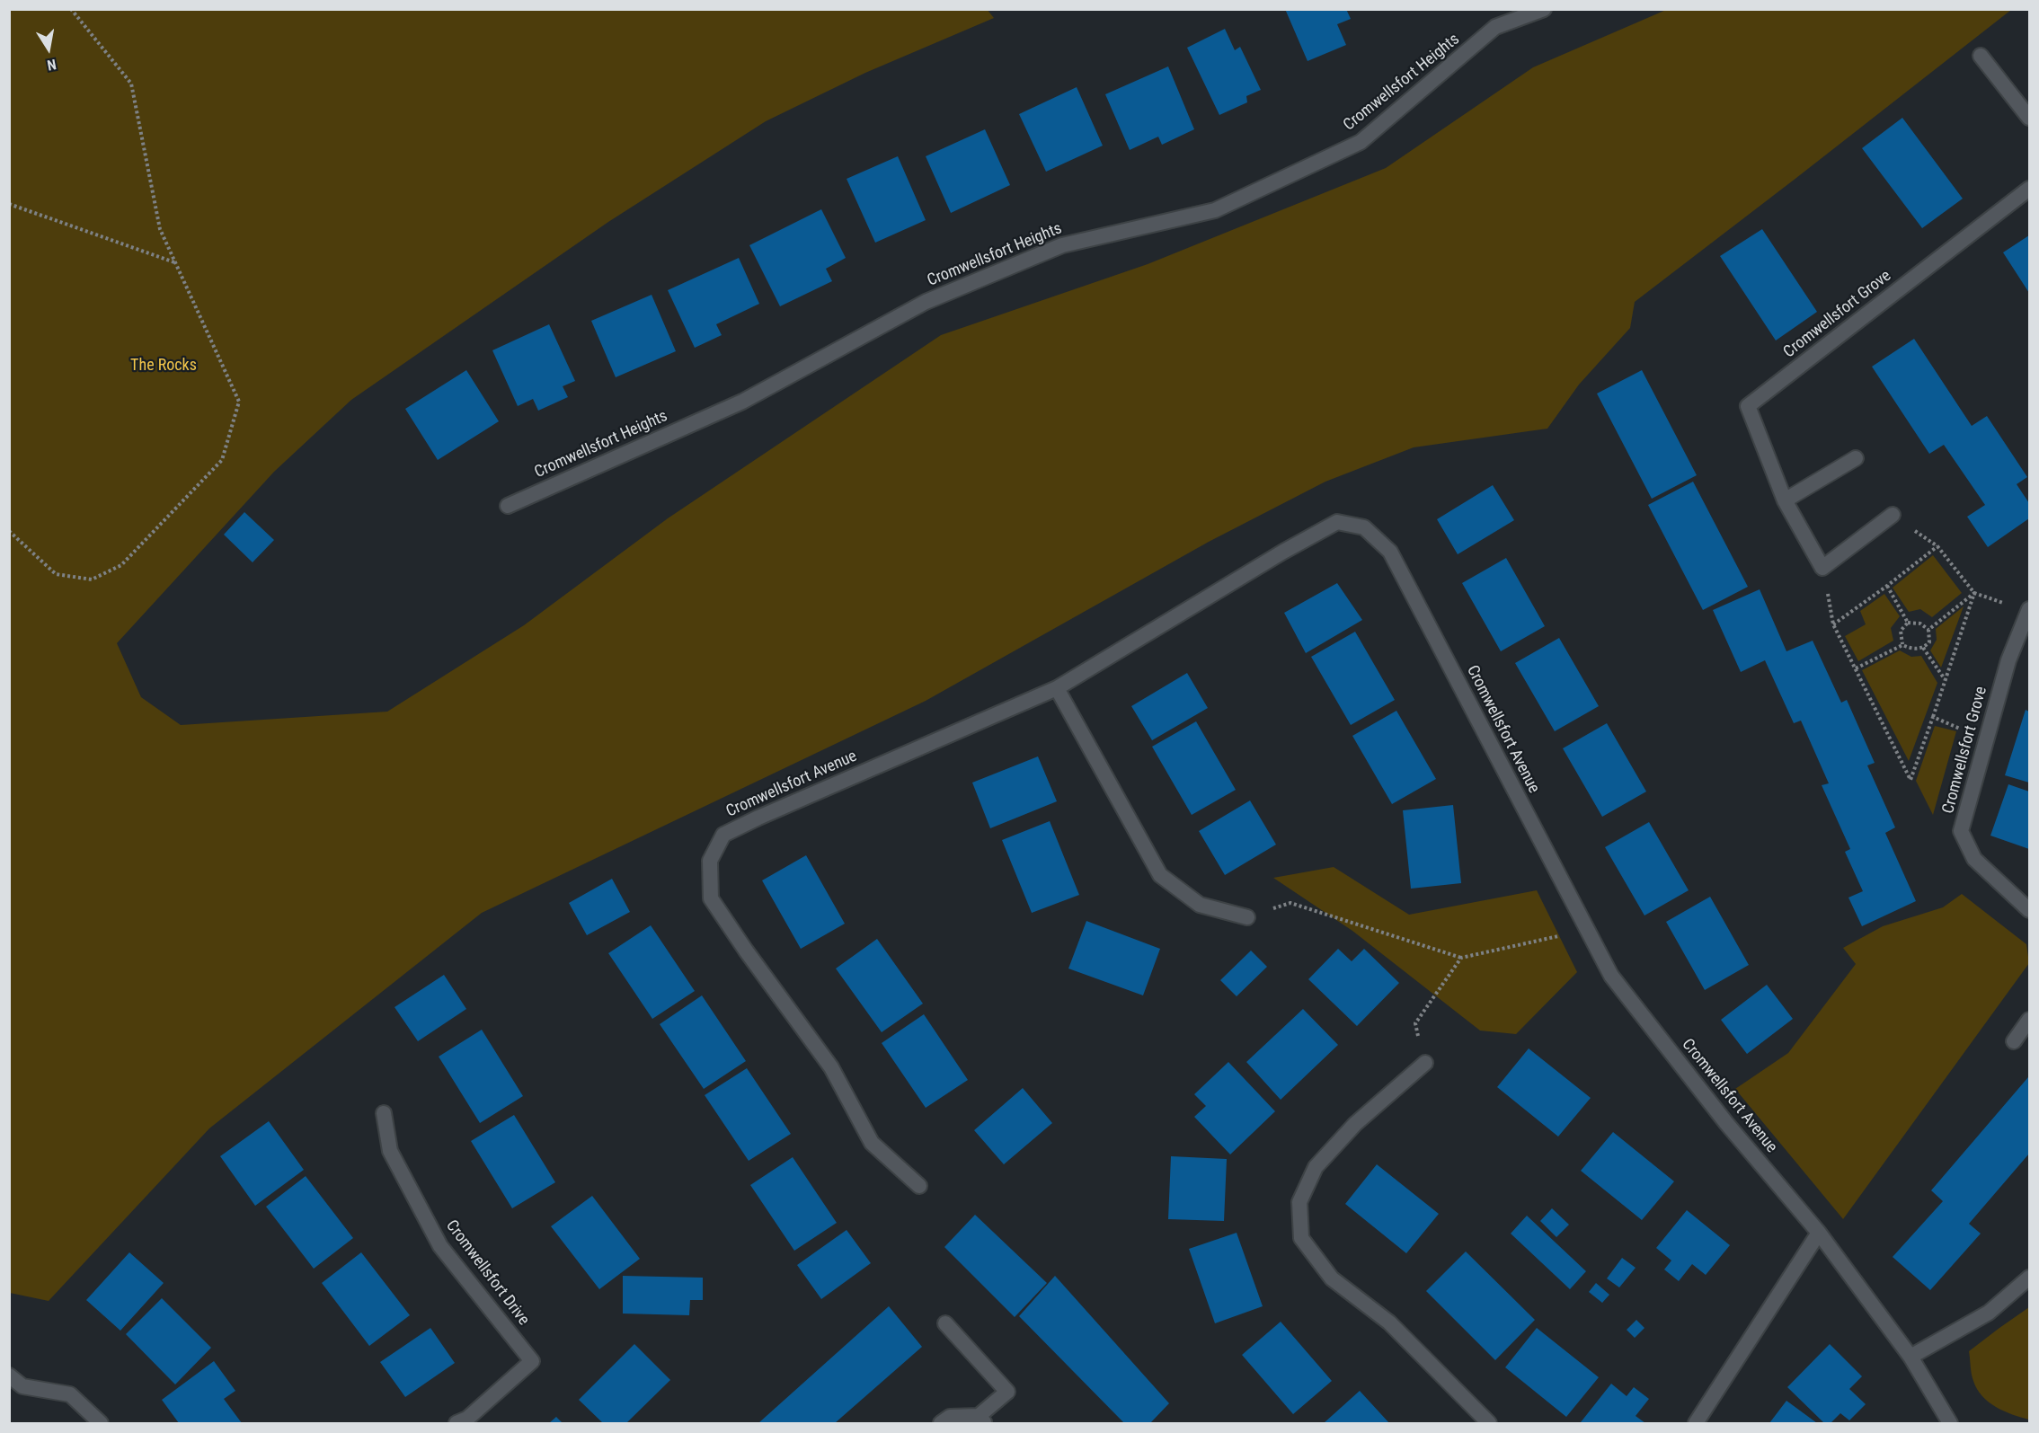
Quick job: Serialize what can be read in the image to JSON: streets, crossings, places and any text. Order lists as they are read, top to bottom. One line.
{"streets":{"street":["Cromwellsfort Heights","Cromwellsfort Grove","Cromwellsfort Avenue","Cromwellsfort Drive"]},"parks":["The Rocks"],"north":"bottom"}
